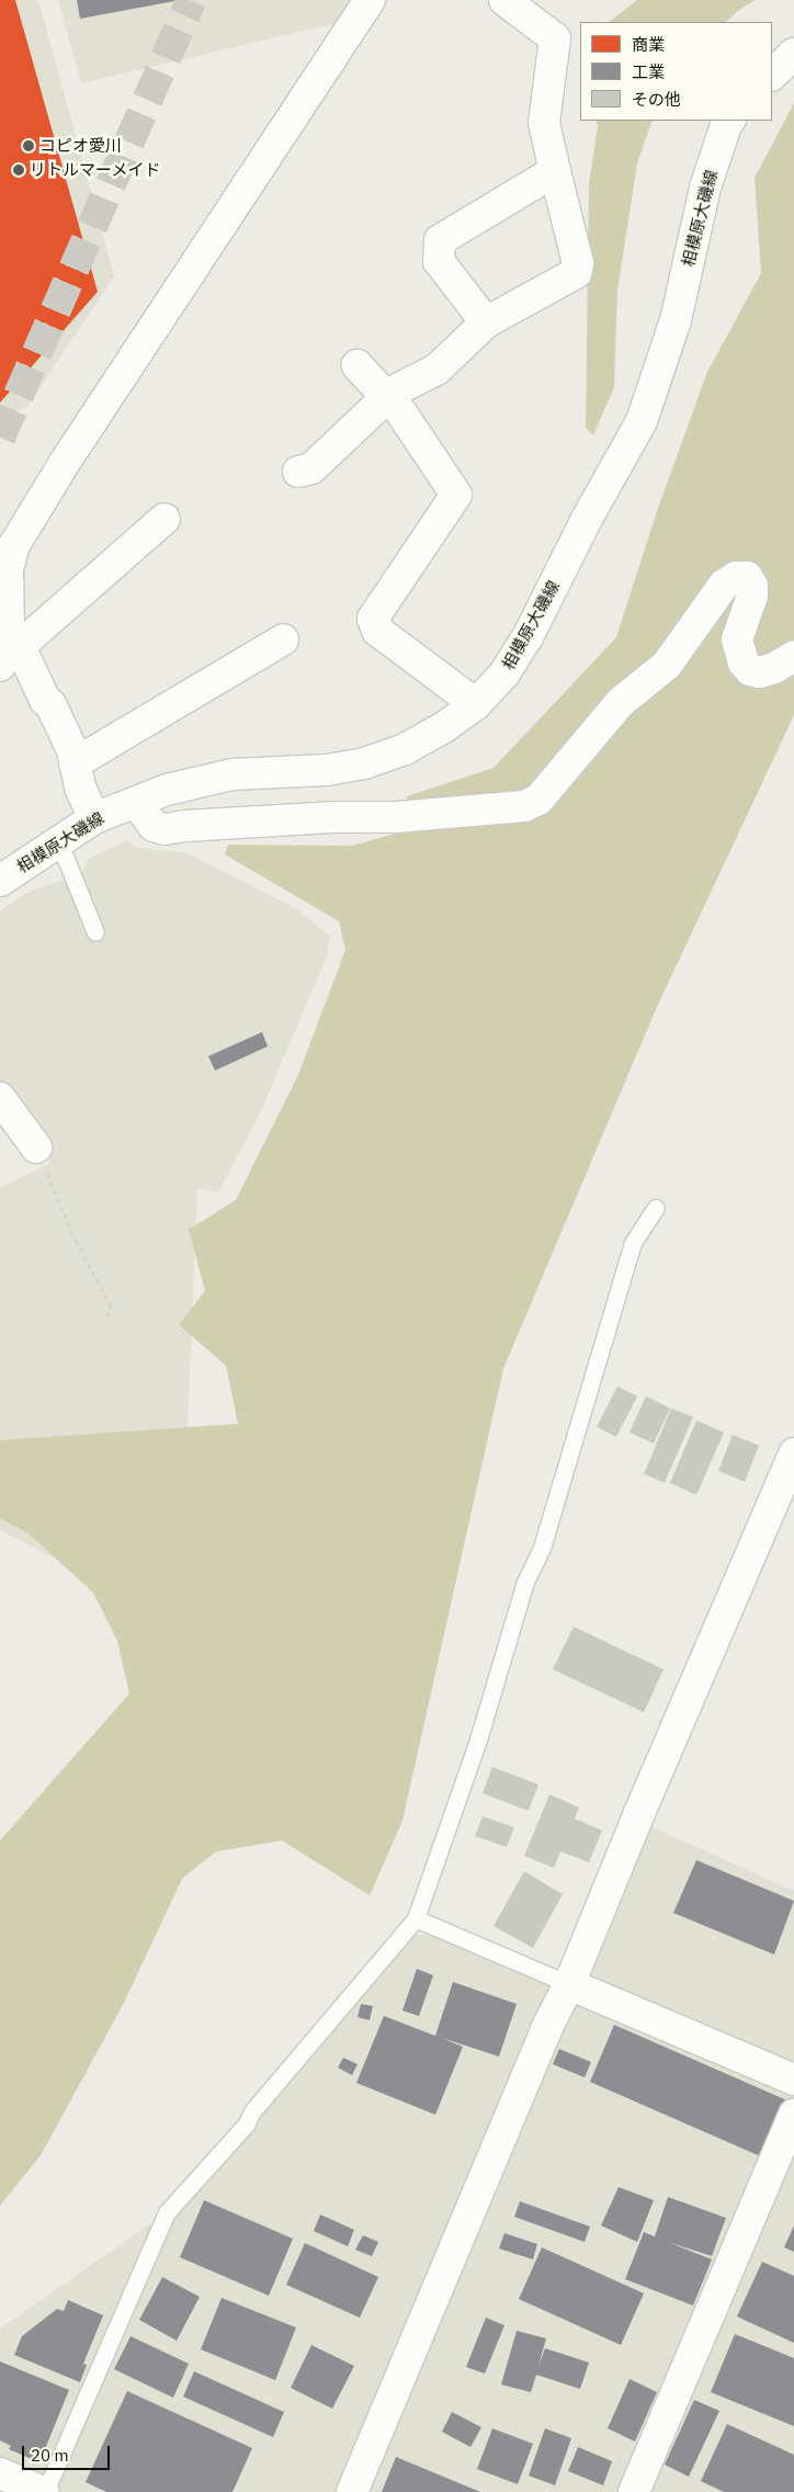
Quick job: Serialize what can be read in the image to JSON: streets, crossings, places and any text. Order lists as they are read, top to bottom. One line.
{"streets":{"street":["相模原大磯線"]},"places":["コピオ愛川","リトルマーメイド"],"legend":["商業","工業","その他"],"scale_bar":"20 m"}
